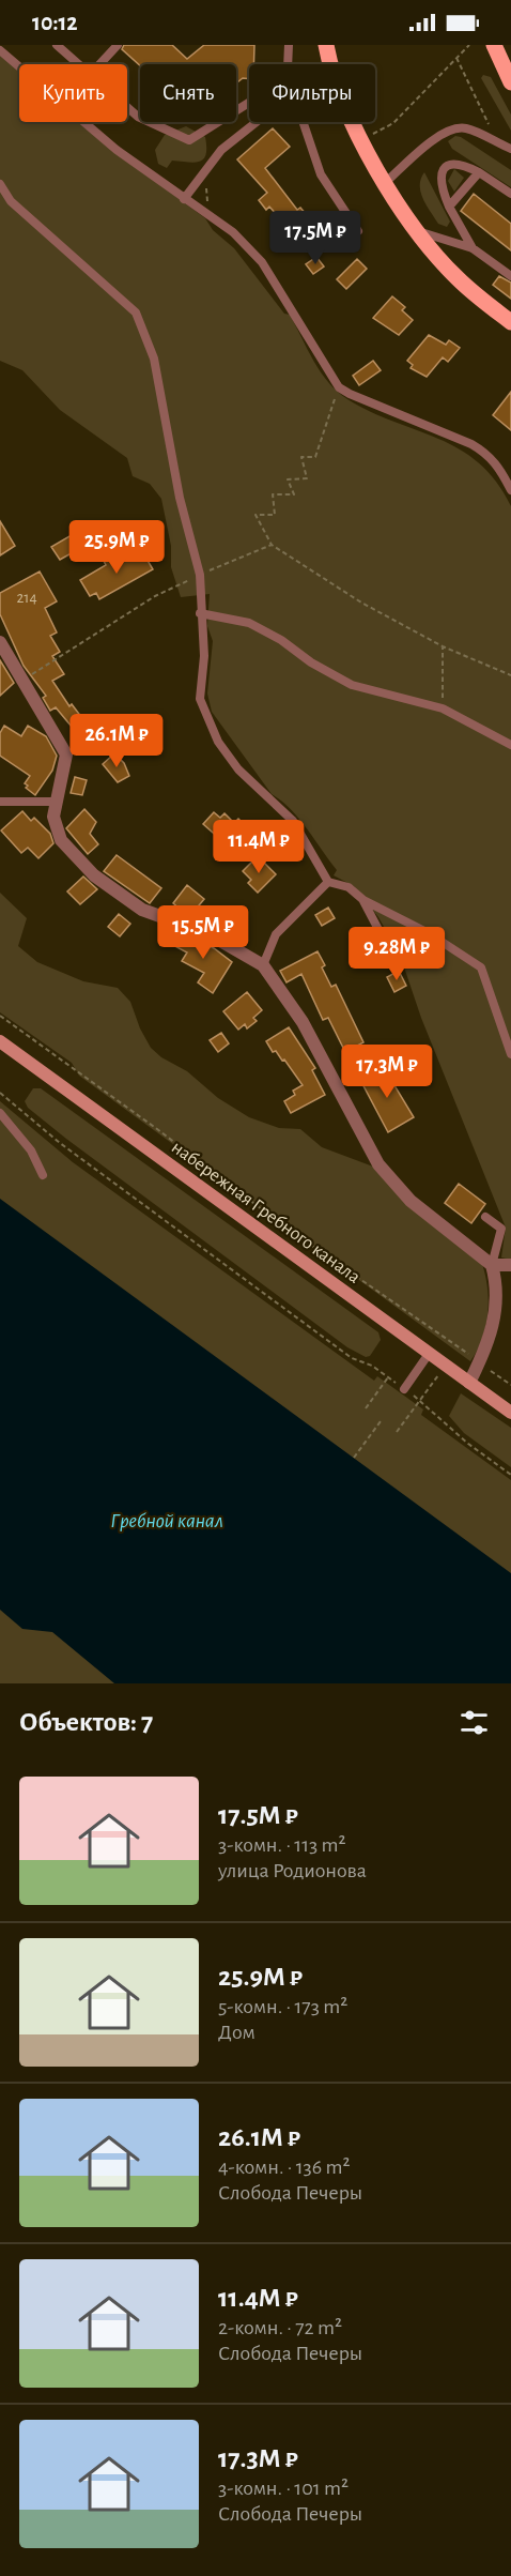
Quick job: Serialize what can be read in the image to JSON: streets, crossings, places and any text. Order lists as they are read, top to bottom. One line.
{"streets":{"street":["набережная Гребного канала"]},"water":["Гребной канал"],"house_numbers":["214"],"page":{"status":"10:12","chip":["Купить","Снять","Фильтры"],"price":["17.5M ₽","25.9M ₽","26.1M ₽","11.4M ₽","15.5M ₽","9.28M ₽","17.3M ₽"],"heading":"Объектов: 7","list":[{"name":"17.5M ₽","note":"3-комн. · 113 m² · улица Родионова"},{"name":"25.9M ₽","note":"5-комн. · 173 m² · Дом"},{"name":"26.1M ₽","note":"4-комн. · 136 m² · Слобода Печеры"},{"name":"11.4M ₽","note":"2-комн. · 72 m² · Слобода Печеры"},{"name":"17.3M ₽","note":"3-комн. · 101 m² · Слобода Печеры"}]}}
